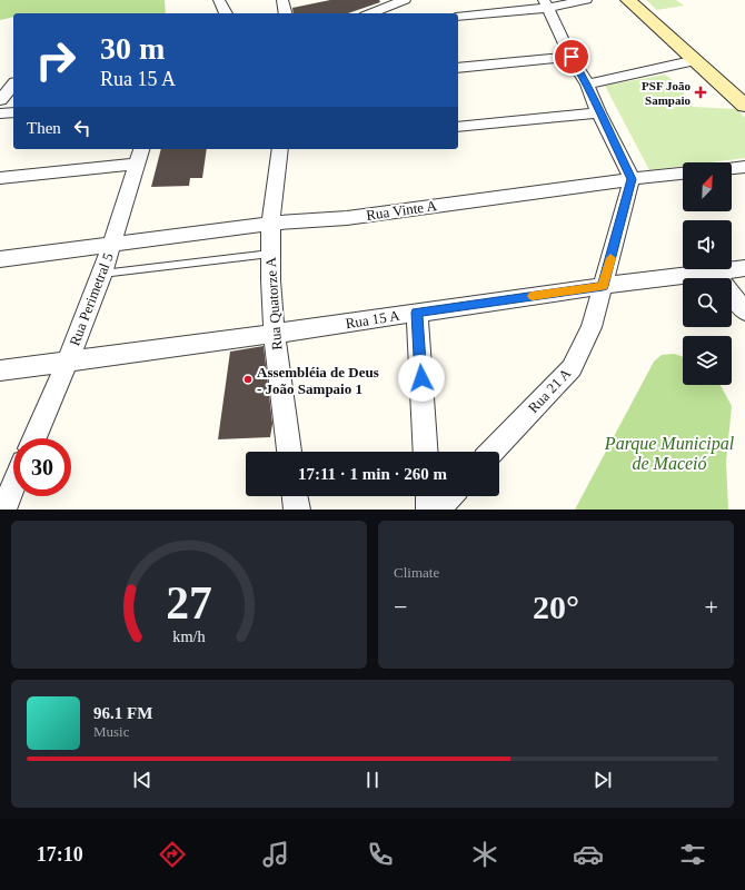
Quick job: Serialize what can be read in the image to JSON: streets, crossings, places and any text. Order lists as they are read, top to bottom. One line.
{"streets":{"street":["Rua Vinte A","Rua Perimetral 5","Rua Quatorze A","Rua 15 A","Rua 21 A"]},"crossings":[["Rua Vinte A","Rua Perimetral 5"],["Rua Vinte A","Rua Quatorze A"],["Rua Vinte A","Rua 21 A"],["Rua Perimetral 5","Rua 15 A"],["Rua Quatorze A","Rua 15 A"],["Rua 15 A","Rua 21 A"]],"parks":["Parque Municipal de Maceió"],"places":{"health":["PSF João Sampaio"],"other":["Assembléia de Deus - João Sampaio 1"]},"north":"top right","page":{"turn":["30 m","Rua 15 A"],"then":"Then","limit":"30","trip":"17:11 · 1 min · 260 m","tile":"Climate","heat":["−","20°","+"],"song":["96.1 FM","Music"],"tabs":"17:10","gauge":["27","km/h"]}}
